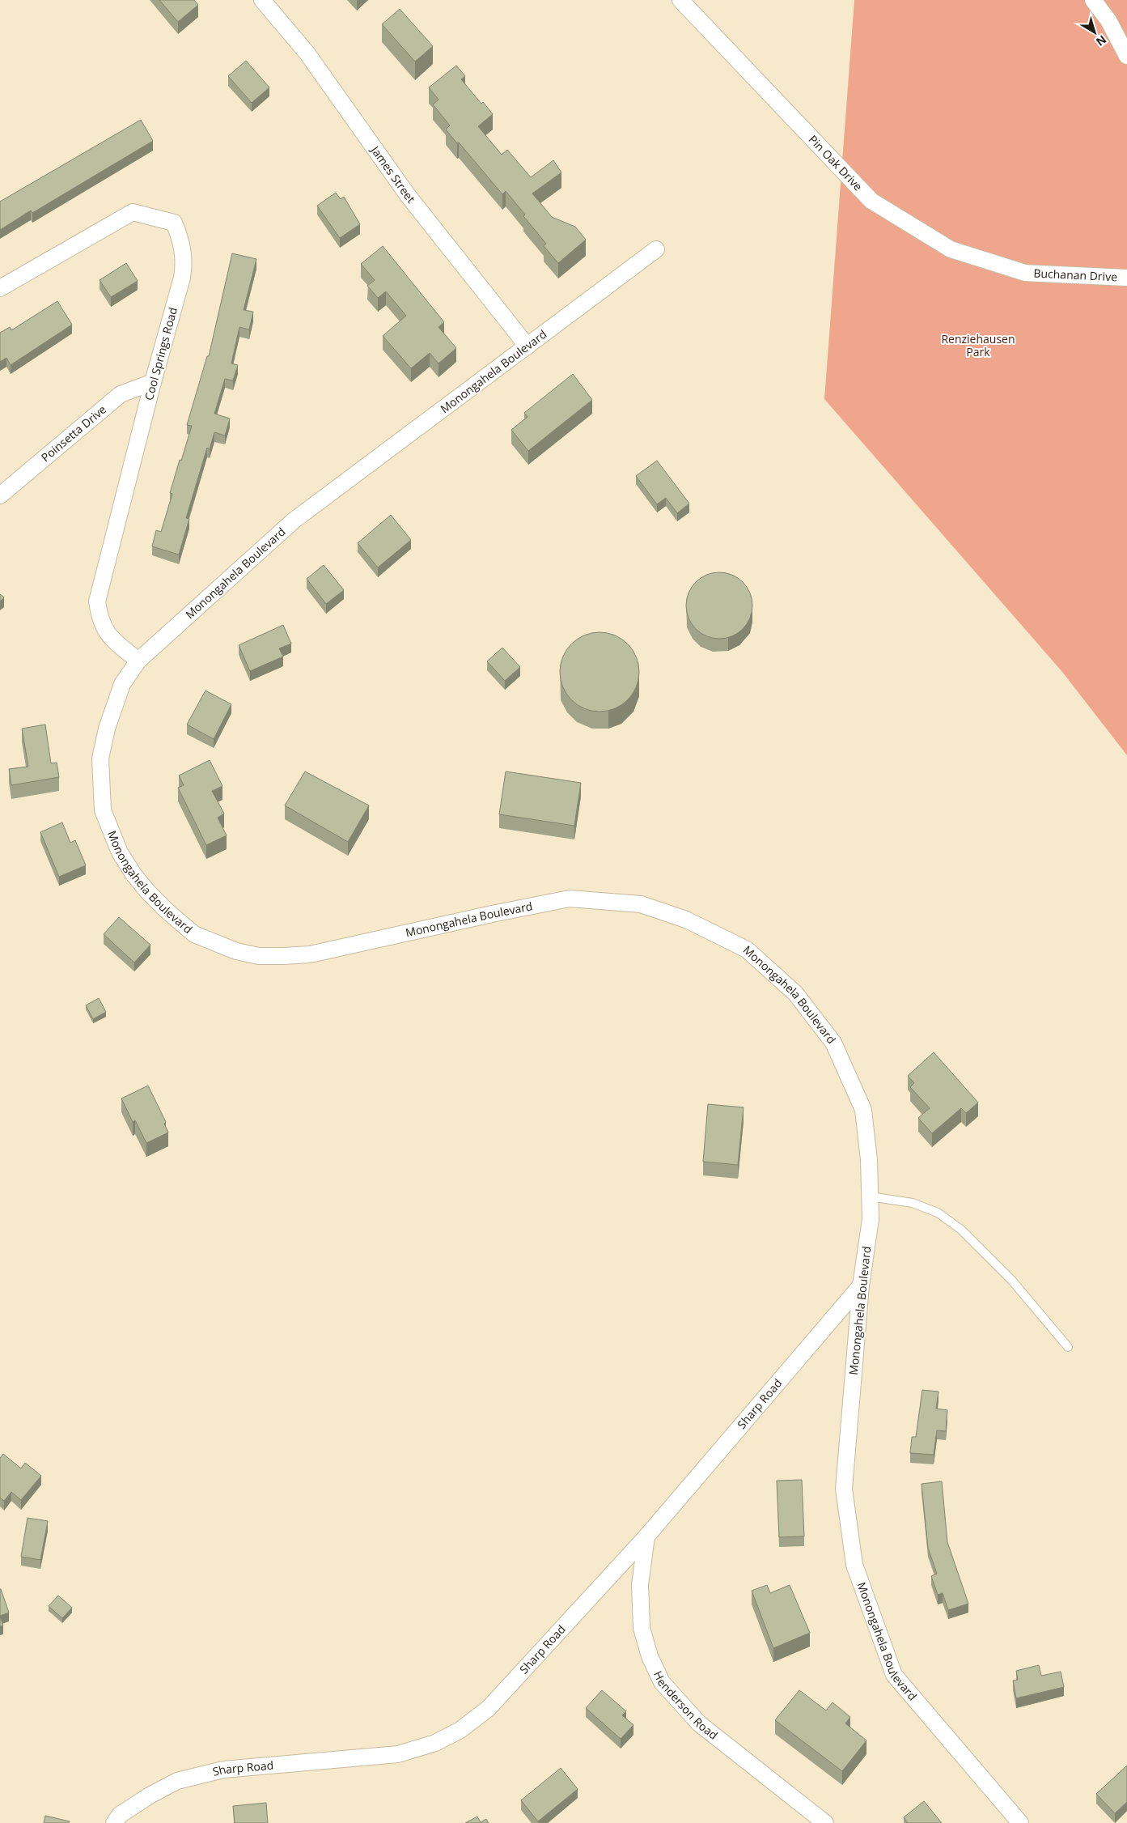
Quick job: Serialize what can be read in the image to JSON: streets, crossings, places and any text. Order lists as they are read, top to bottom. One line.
{"streets":{"street":["Pin Oak Drive","James Street","Buchanan Drive","Cool Springs Road","Monongahela Boulevard","Poinsetta Drive","Sharp Road","Henderson Road"]},"crossings":[["Pin Oak Drive","Buchanan Drive"],["James Street","Monongahela Boulevard"],["Cool Springs Road","Monongahela Boulevard"],["Cool Springs Road","Poinsetta Drive"],["Monongahela Boulevard","Sharp Road"],["Sharp Road","Henderson Road"]],"parks":["Renziehausen Park"],"north":"bottom right"}
